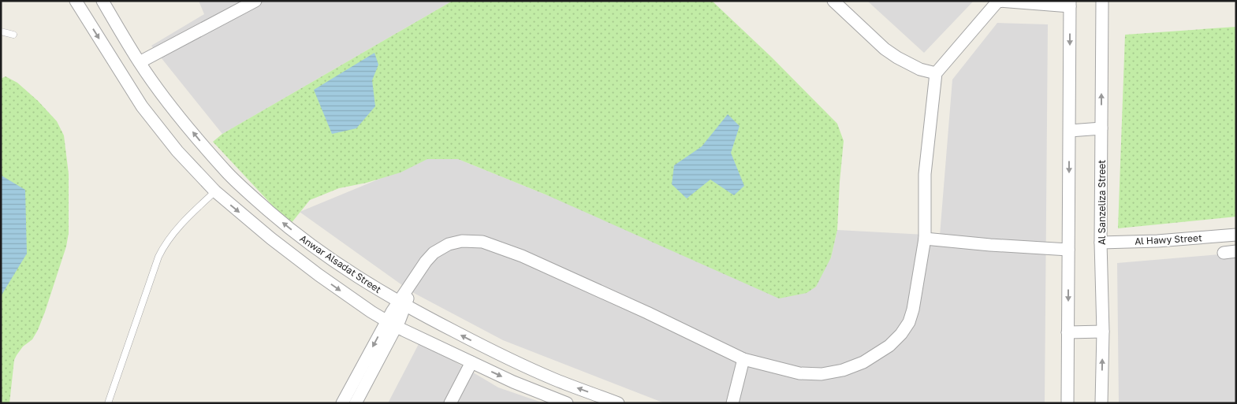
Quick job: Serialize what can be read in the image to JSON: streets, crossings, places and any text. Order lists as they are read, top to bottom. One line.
{"streets":{"street":["Al Sanzeliza Street","Al Hawy Street","Anwar Alsadat Street"]},"crossings":[["Al Sanzeliza Street","Al Hawy Street"]]}
